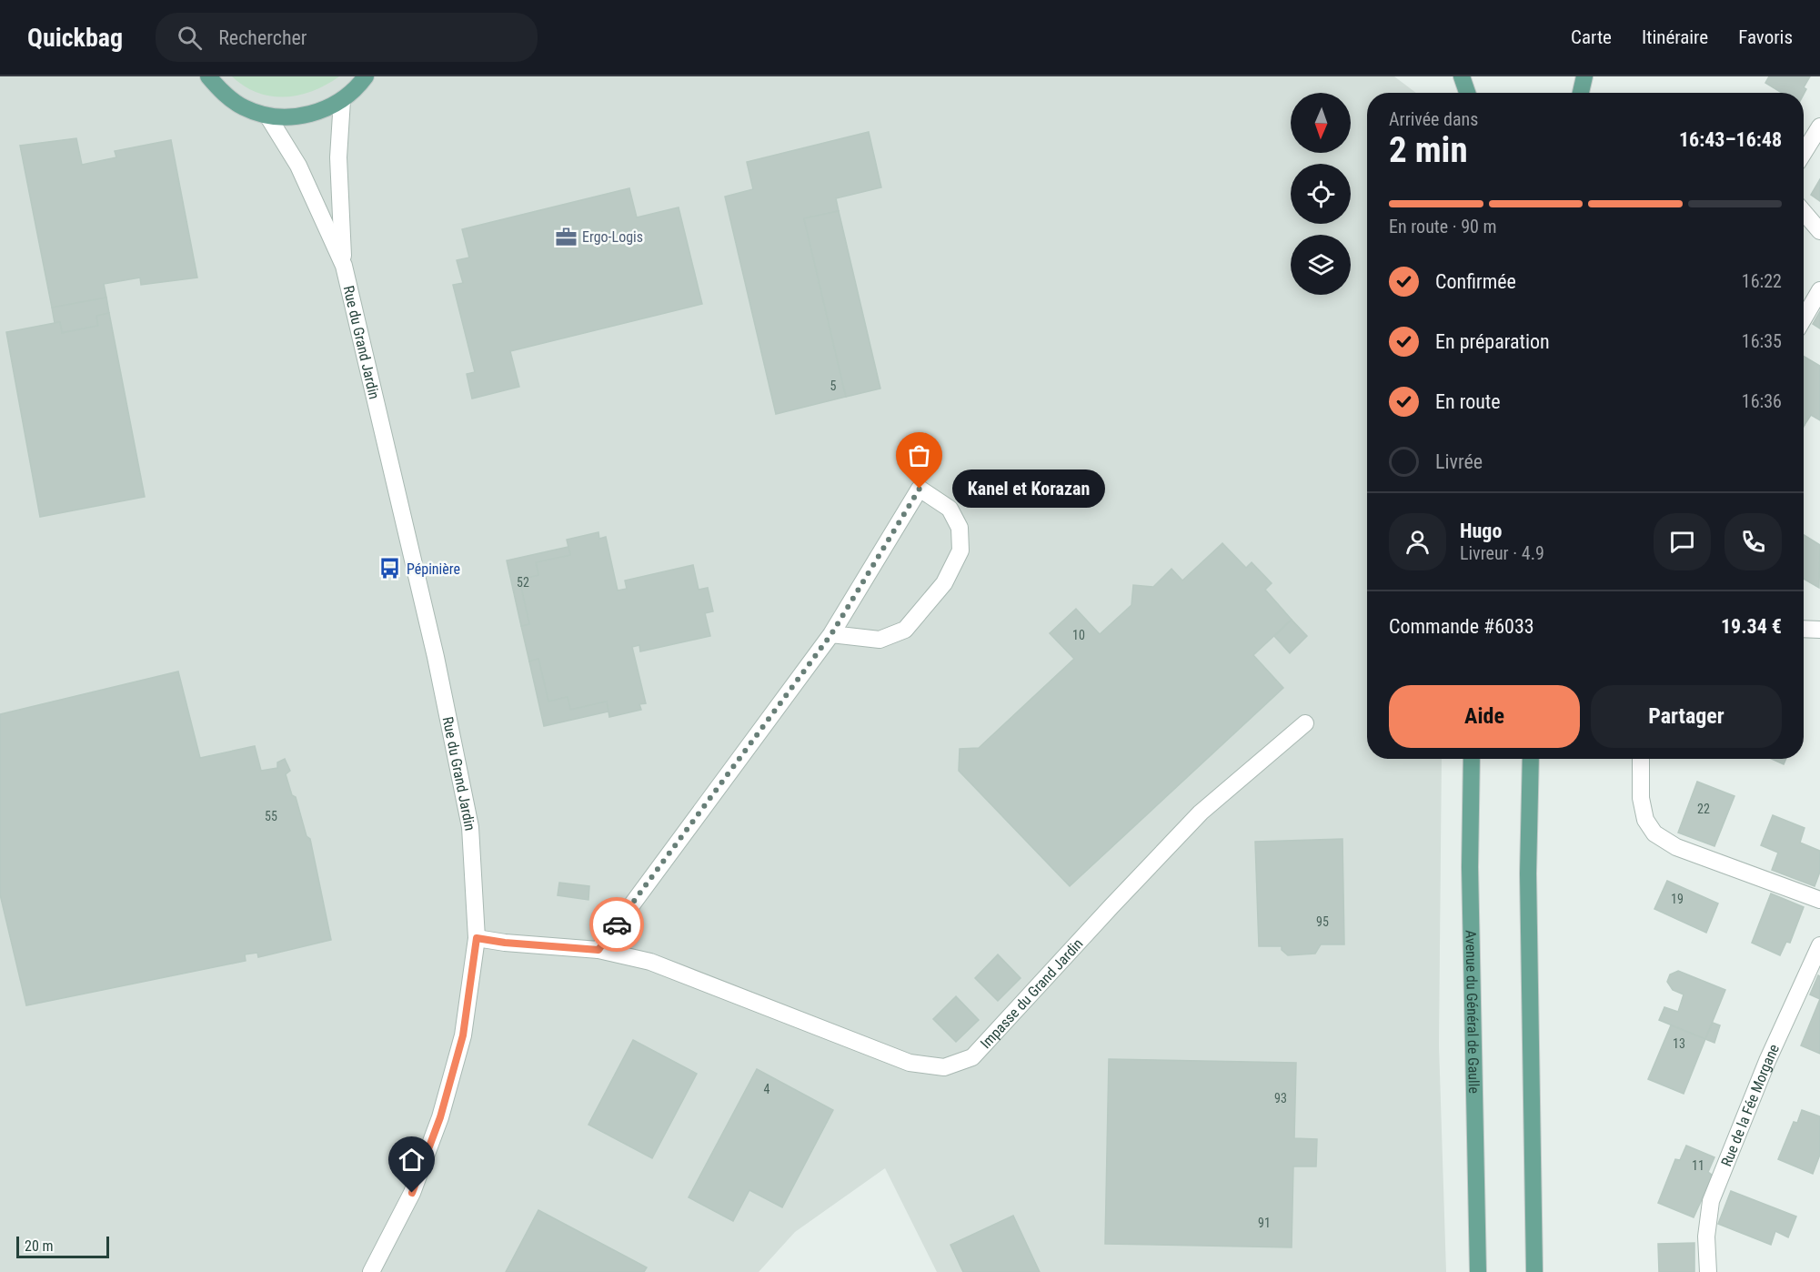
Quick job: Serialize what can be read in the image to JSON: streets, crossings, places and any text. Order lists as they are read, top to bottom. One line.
{"streets":{"main road":["Avenue du Général de Gaulle"],"street":["Rue du Grand Jardin","Impasse du Grand Jardin","Rue de la Fée Morgane"]},"crossings":[["Rue du Grand Jardin","Impasse du Grand Jardin"]],"places":{"office":["Ergo-Logis"],"other":["Kanel et Korazan"],"bus stop":["Pépinière"]},"house_numbers":["5","52","10","22","55","19","95","13","4","93","11","91"],"scale_bar":"20 m","north":"bottom","page":{"header":"Quickbag","search":"Rechercher","nav":["Carte","Itinéraire","Favoris"],"heading":["2 min","Arrivée dans","16:43–16:48"],"panel":["Hugo","Livreur · 4.9","Commande #6033","19.34 €"],"bar":"En route · 90 m","list":[["Confirmée","16:22"],["En préparation","16:35"],["En route","16:36"],"Livrée"],"bubble":"Kanel et Korazan","buttons":["Aide","Partager"],"scale":"20 m"}}
